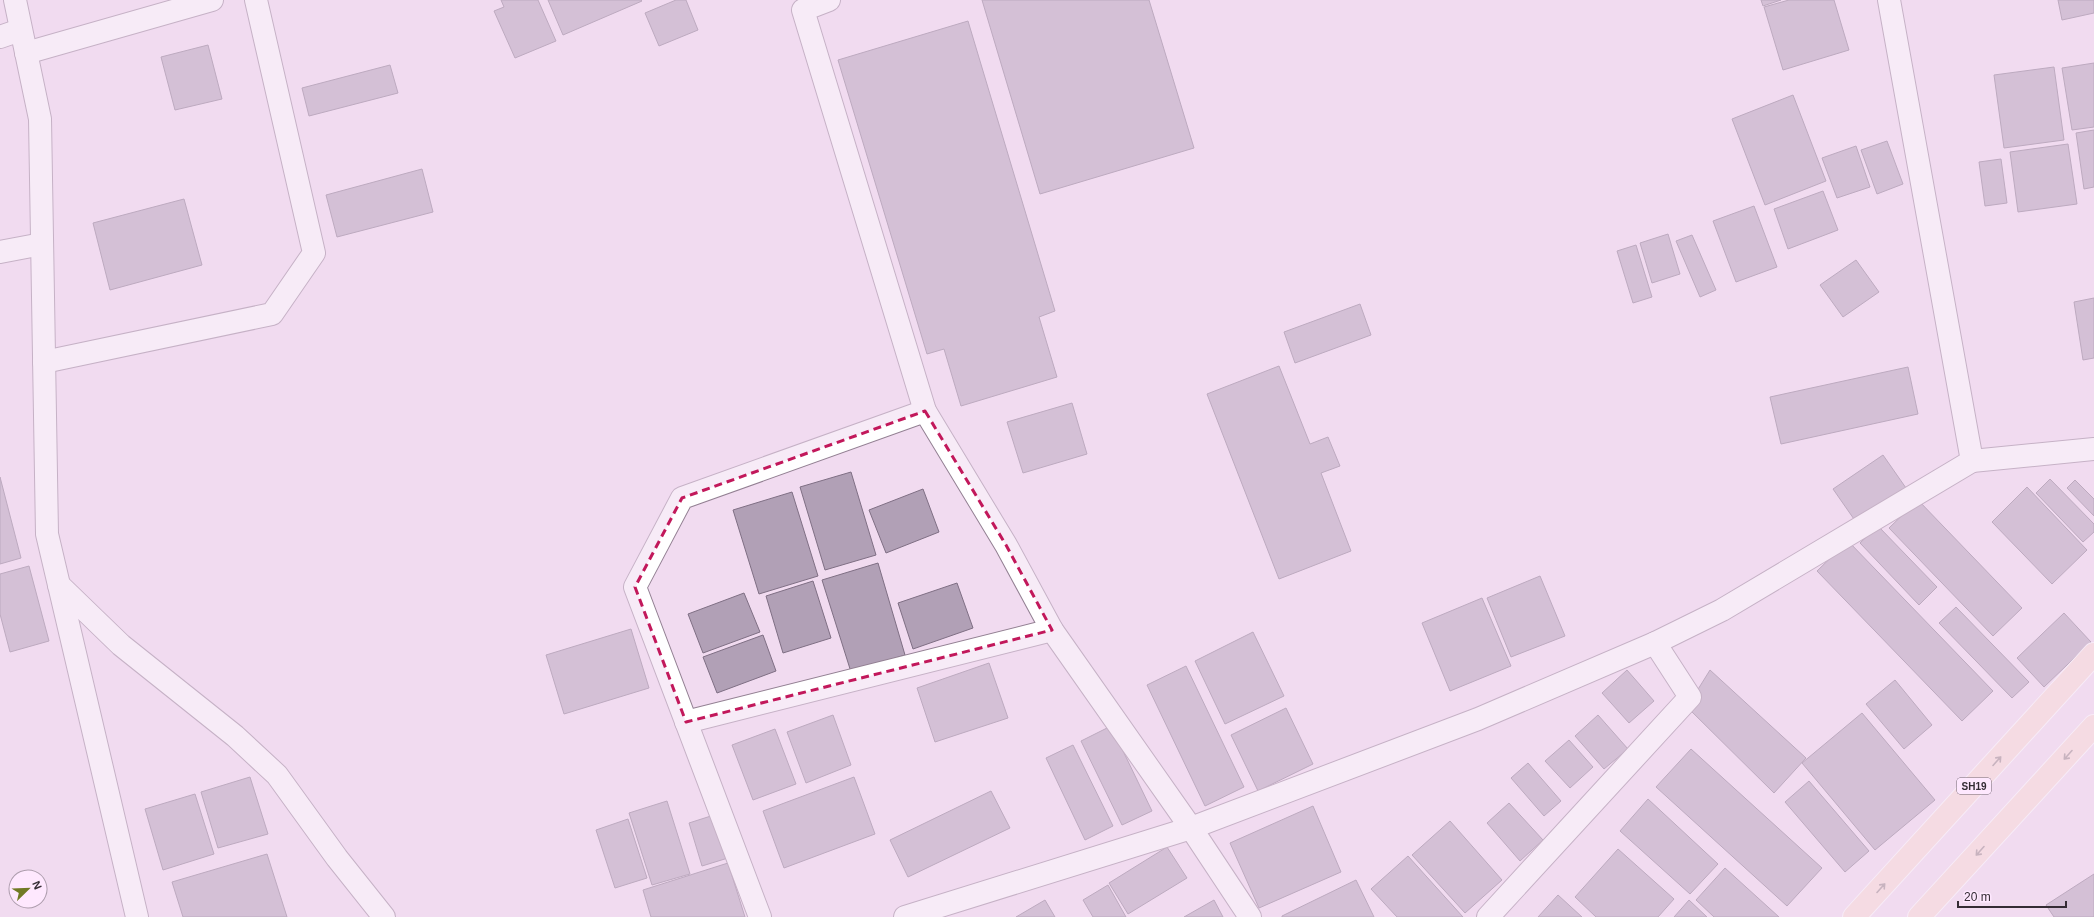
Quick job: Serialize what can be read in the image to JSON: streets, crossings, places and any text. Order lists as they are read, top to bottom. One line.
{"streets":{"main road":["SH19"]},"scale_bar":"20 m","north":"top right"}
